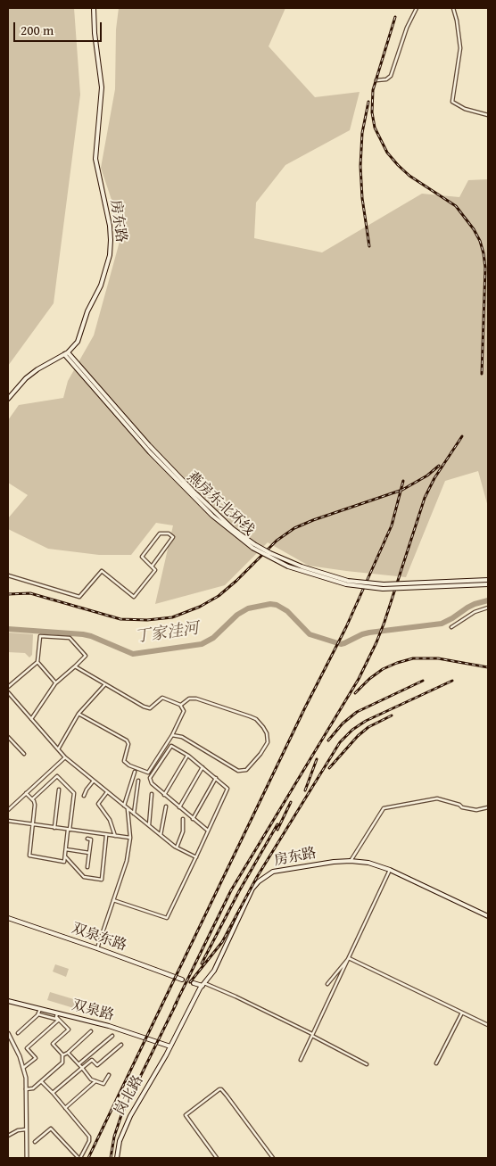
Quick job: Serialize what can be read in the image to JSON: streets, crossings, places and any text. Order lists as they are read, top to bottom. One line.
{"streets":{"main road":["房东路","燕房东北环线","双泉东路","双泉路","岗北路"]},"crossings":[["房东路","燕房东北环线"],["房东路","双泉路"],["房东路","岗北路"],["双泉路","岗北路"]],"water":["丁家洼河"],"scale_bar":"200 m"}
